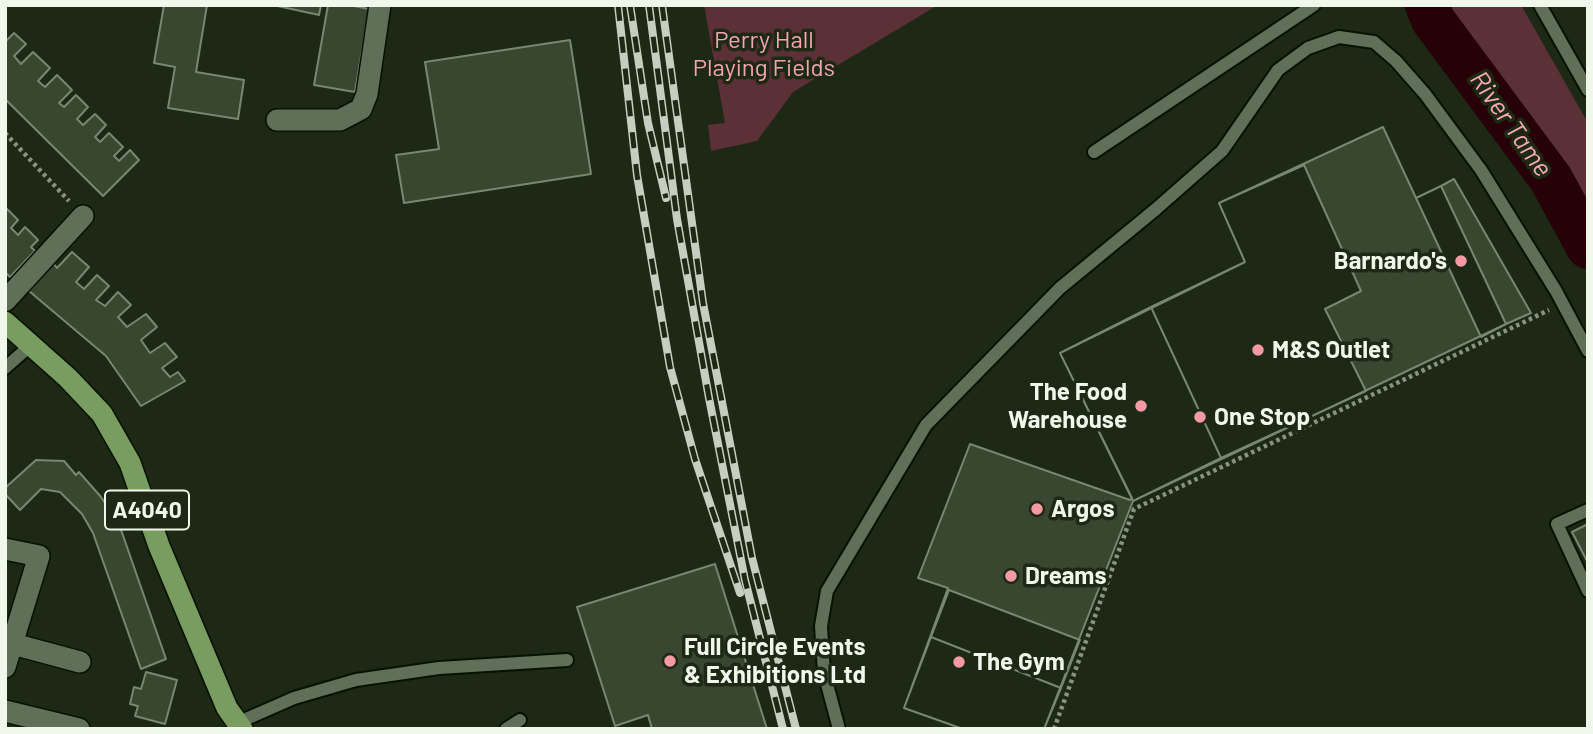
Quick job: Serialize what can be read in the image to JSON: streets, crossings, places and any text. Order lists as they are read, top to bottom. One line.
{"streets":{"main road":["A4040"]},"water":["River Tame"],"parks":["Perry Hall Playing Fields"],"places":["Barnardo's","M&S Outlet","The Food Warehouse","One Stop","Argos","Dreams","Full Circle Events & Exhibitions Ltd","The Gym"]}
